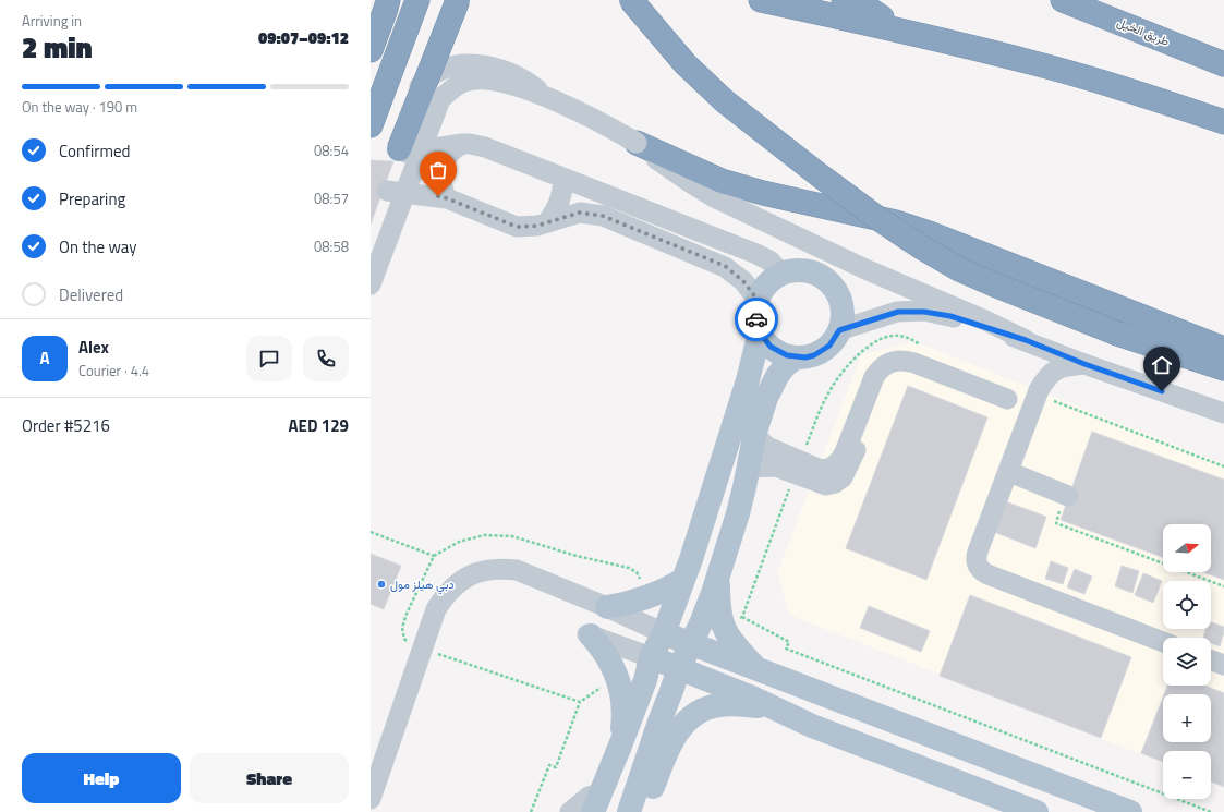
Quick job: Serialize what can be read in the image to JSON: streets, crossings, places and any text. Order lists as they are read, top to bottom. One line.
{"streets":{"highway":["طريق الخيل"]},"places":["دبي هيلز مول"],"north":"right","page":{"heading":["2 min","Arriving in","09:07–09:12"],"panel":["Alex","Courier · 4.4","Order #5216","AED 129"],"bar":"On the way · 190 m","list":[["Confirmed","08:54"],["Preparing","08:57"],["On the way","08:58"],"Delivered"],"round":"A","map_buttons":["+","−"],"buttons":["Help","Share"]}}
